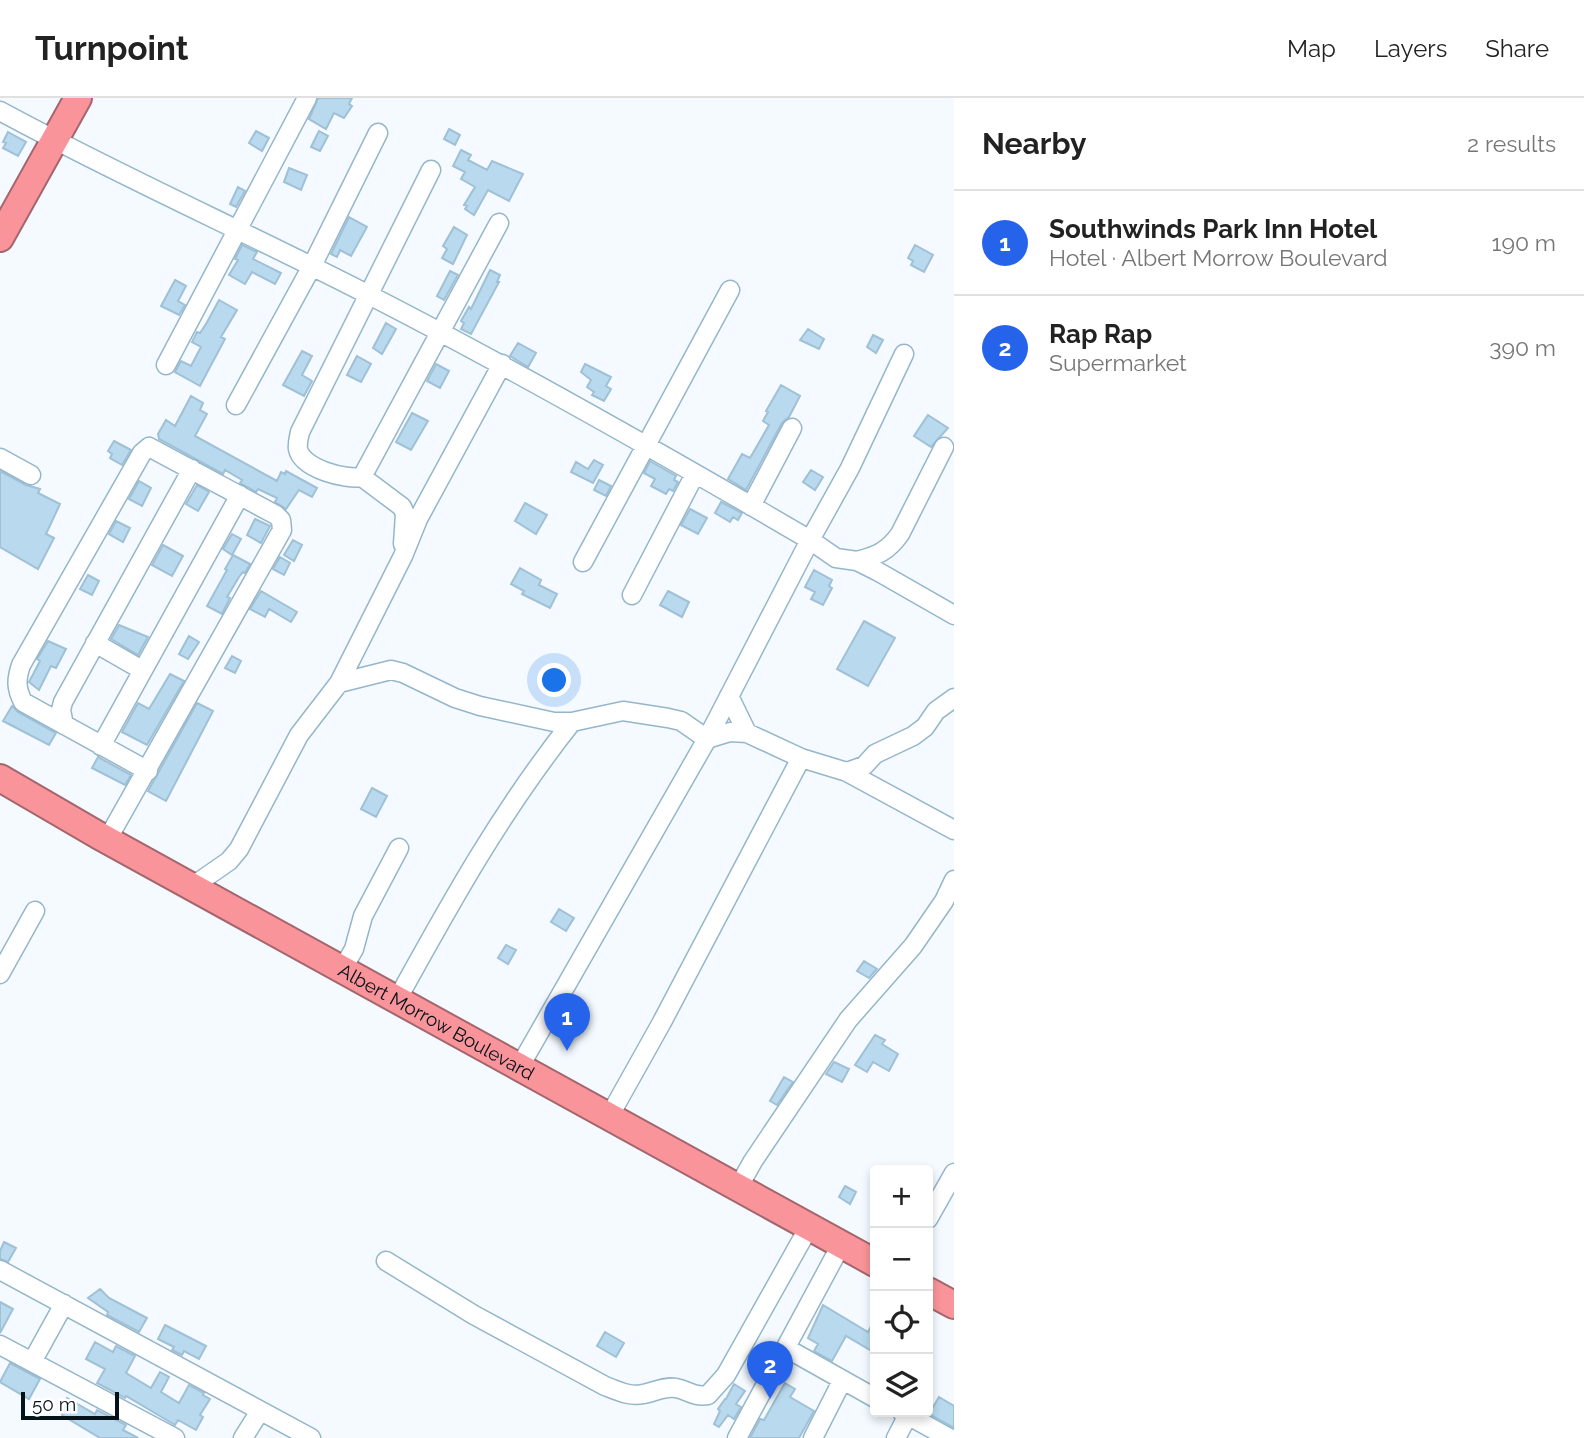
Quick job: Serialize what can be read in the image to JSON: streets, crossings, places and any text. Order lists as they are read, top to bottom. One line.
{"streets":{"highway":["Albert Morrow Boulevard"]},"scale_bar":"50 m","page":{"header":"Turnpoint","nav":["Map","Layers","Share"],"heading":["Nearby","2 results"],"list":[{"mark":"1","name":"Southwinds Park Inn Hotel","note":"Hotel · Albert Morrow Boulevard","value":"190 m"},{"mark":"2","name":"Rap Rap","note":"Supermarket","value":"390 m"}],"pins":["1","2"],"map_buttons":["+","−"],"scale":"50 m"}}
